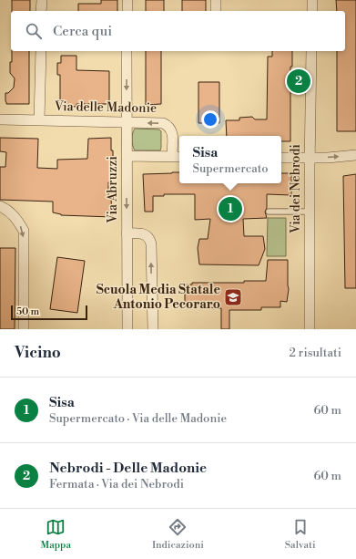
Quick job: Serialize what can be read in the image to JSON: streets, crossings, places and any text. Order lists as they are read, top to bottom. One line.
{"streets":{"street":["Via delle Madonie","Via dei Nebrodi","Via Abruzzi"]},"crossings":[["Via delle Madonie","Via Abruzzi"]],"places":{"school or university":["Scuola Media Statale Antonio Pecoraro"]},"scale_bar":"50 m","page":{"search":"Cerca qui","pins":["2","1"],"popup":["Sisa","Supermercato"],"scale":"50 m","heading":["Vicino","2 risultati"],"list":[{"mark":"1","name":"Sisa","note":"Supermercato · Via delle Madonie","value":"60 m"},{"mark":"2","name":"Nebrodi - Delle Madonie","note":"Fermata · Via dei Nebrodi","value":"60 m"}],"nav":["Mappa","Indicazioni","Salvati"]}}
